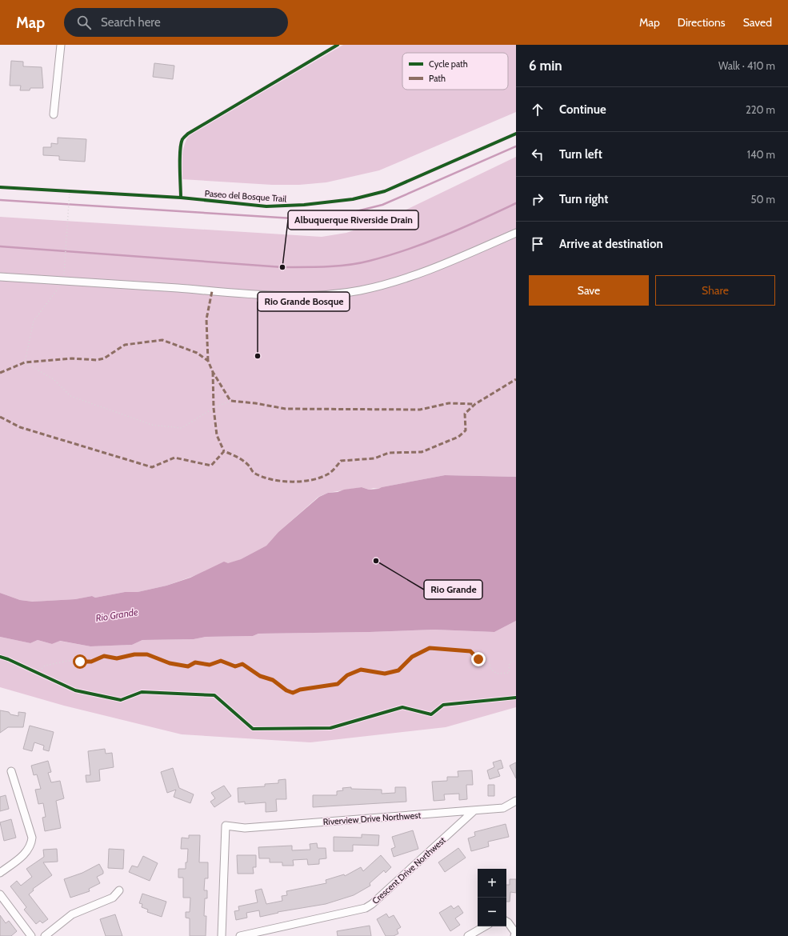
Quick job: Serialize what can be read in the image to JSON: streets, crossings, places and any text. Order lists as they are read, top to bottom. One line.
{"streets":{"street":["Riverview Drive Northwest","Crescent Drive Northwest"],"cycle path":["Paseo del Bosque Trail"]},"crossings":[["Riverview Drive Northwest","Crescent Drive Northwest"]],"water":["Rio Grande"],"places":["Albuquerque Riverside Drain","Rio Grande Bosque","Rio Grande"],"legend":["Cycle path","Path"],"page":{"header":"Map","search":"Search here","nav":["Map","Directions","Saved"],"heading":["6 min","Walk · 410 m"],"list":[["Continue","220 m"],["Turn left","140 m"],["Turn right","50 m"],"Arrive at destination"],"buttons":["Save","Share"],"map_buttons":["+","−"]}}
